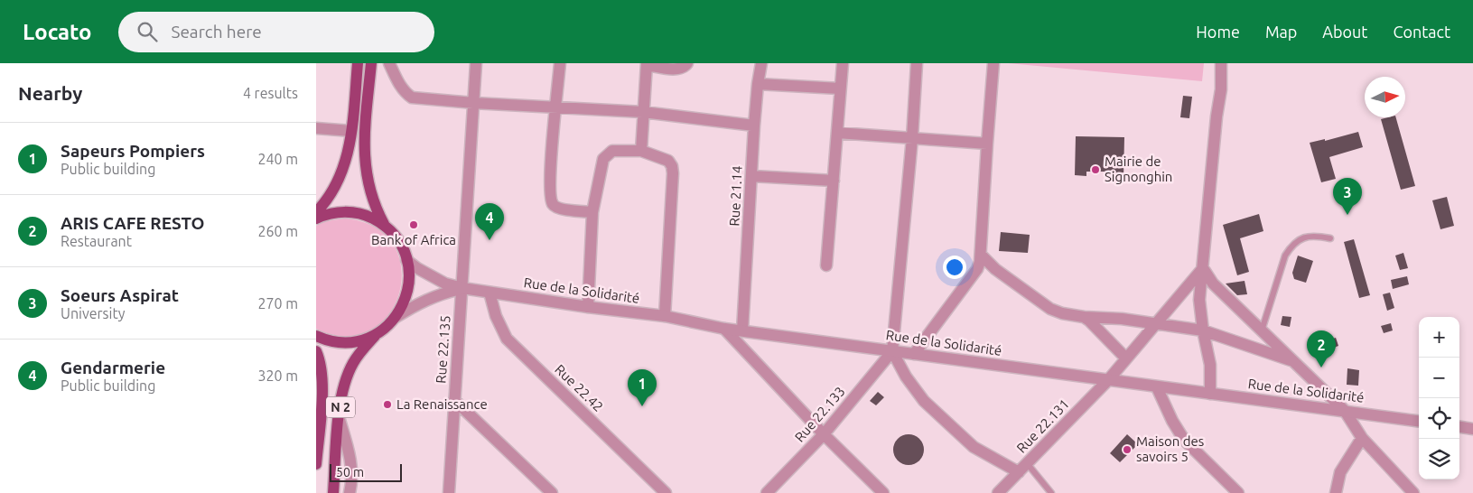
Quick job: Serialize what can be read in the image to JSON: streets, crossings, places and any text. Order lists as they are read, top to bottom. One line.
{"streets":{"main road":["N 2"],"street":["Rue 21.14","Rue de la Solidarité","Rue 22.135","Rue 22.42","Rue 22.133","Rue 22.131"]},"crossings":[["Rue 21.14","Rue de la Solidarité"],["Rue de la Solidarité","Rue 22.135"],["Rue de la Solidarité","Rue 22.42"],["Rue de la Solidarité","N 2"],["Rue de la Solidarité","Rue 22.133"],["Rue de la Solidarité","Rue 22.131"]],"places":["Mairie de Signonghin","Bank of Africa","La Renaissance","Maison des savoirs 5"],"scale_bar":"50 m","north":"right","page":{"header":"Locato","search":"Search here","nav":["Home","Map","About","Contact"],"heading":["Nearby","4 results"],"list":[{"mark":"1","name":"Sapeurs Pompiers","note":"Public building","value":"240 m"},{"mark":"2","name":"ARIS CAFE RESTO","note":"Restaurant","value":"260 m"},{"mark":"3","name":"Soeurs Aspirat","note":"University","value":"270 m"},{"mark":"4","name":"Gendarmerie","note":"Public building","value":"320 m"}],"pins":["3","4","2","1"],"map_buttons":["+","−"],"scale":"50 m"}}
